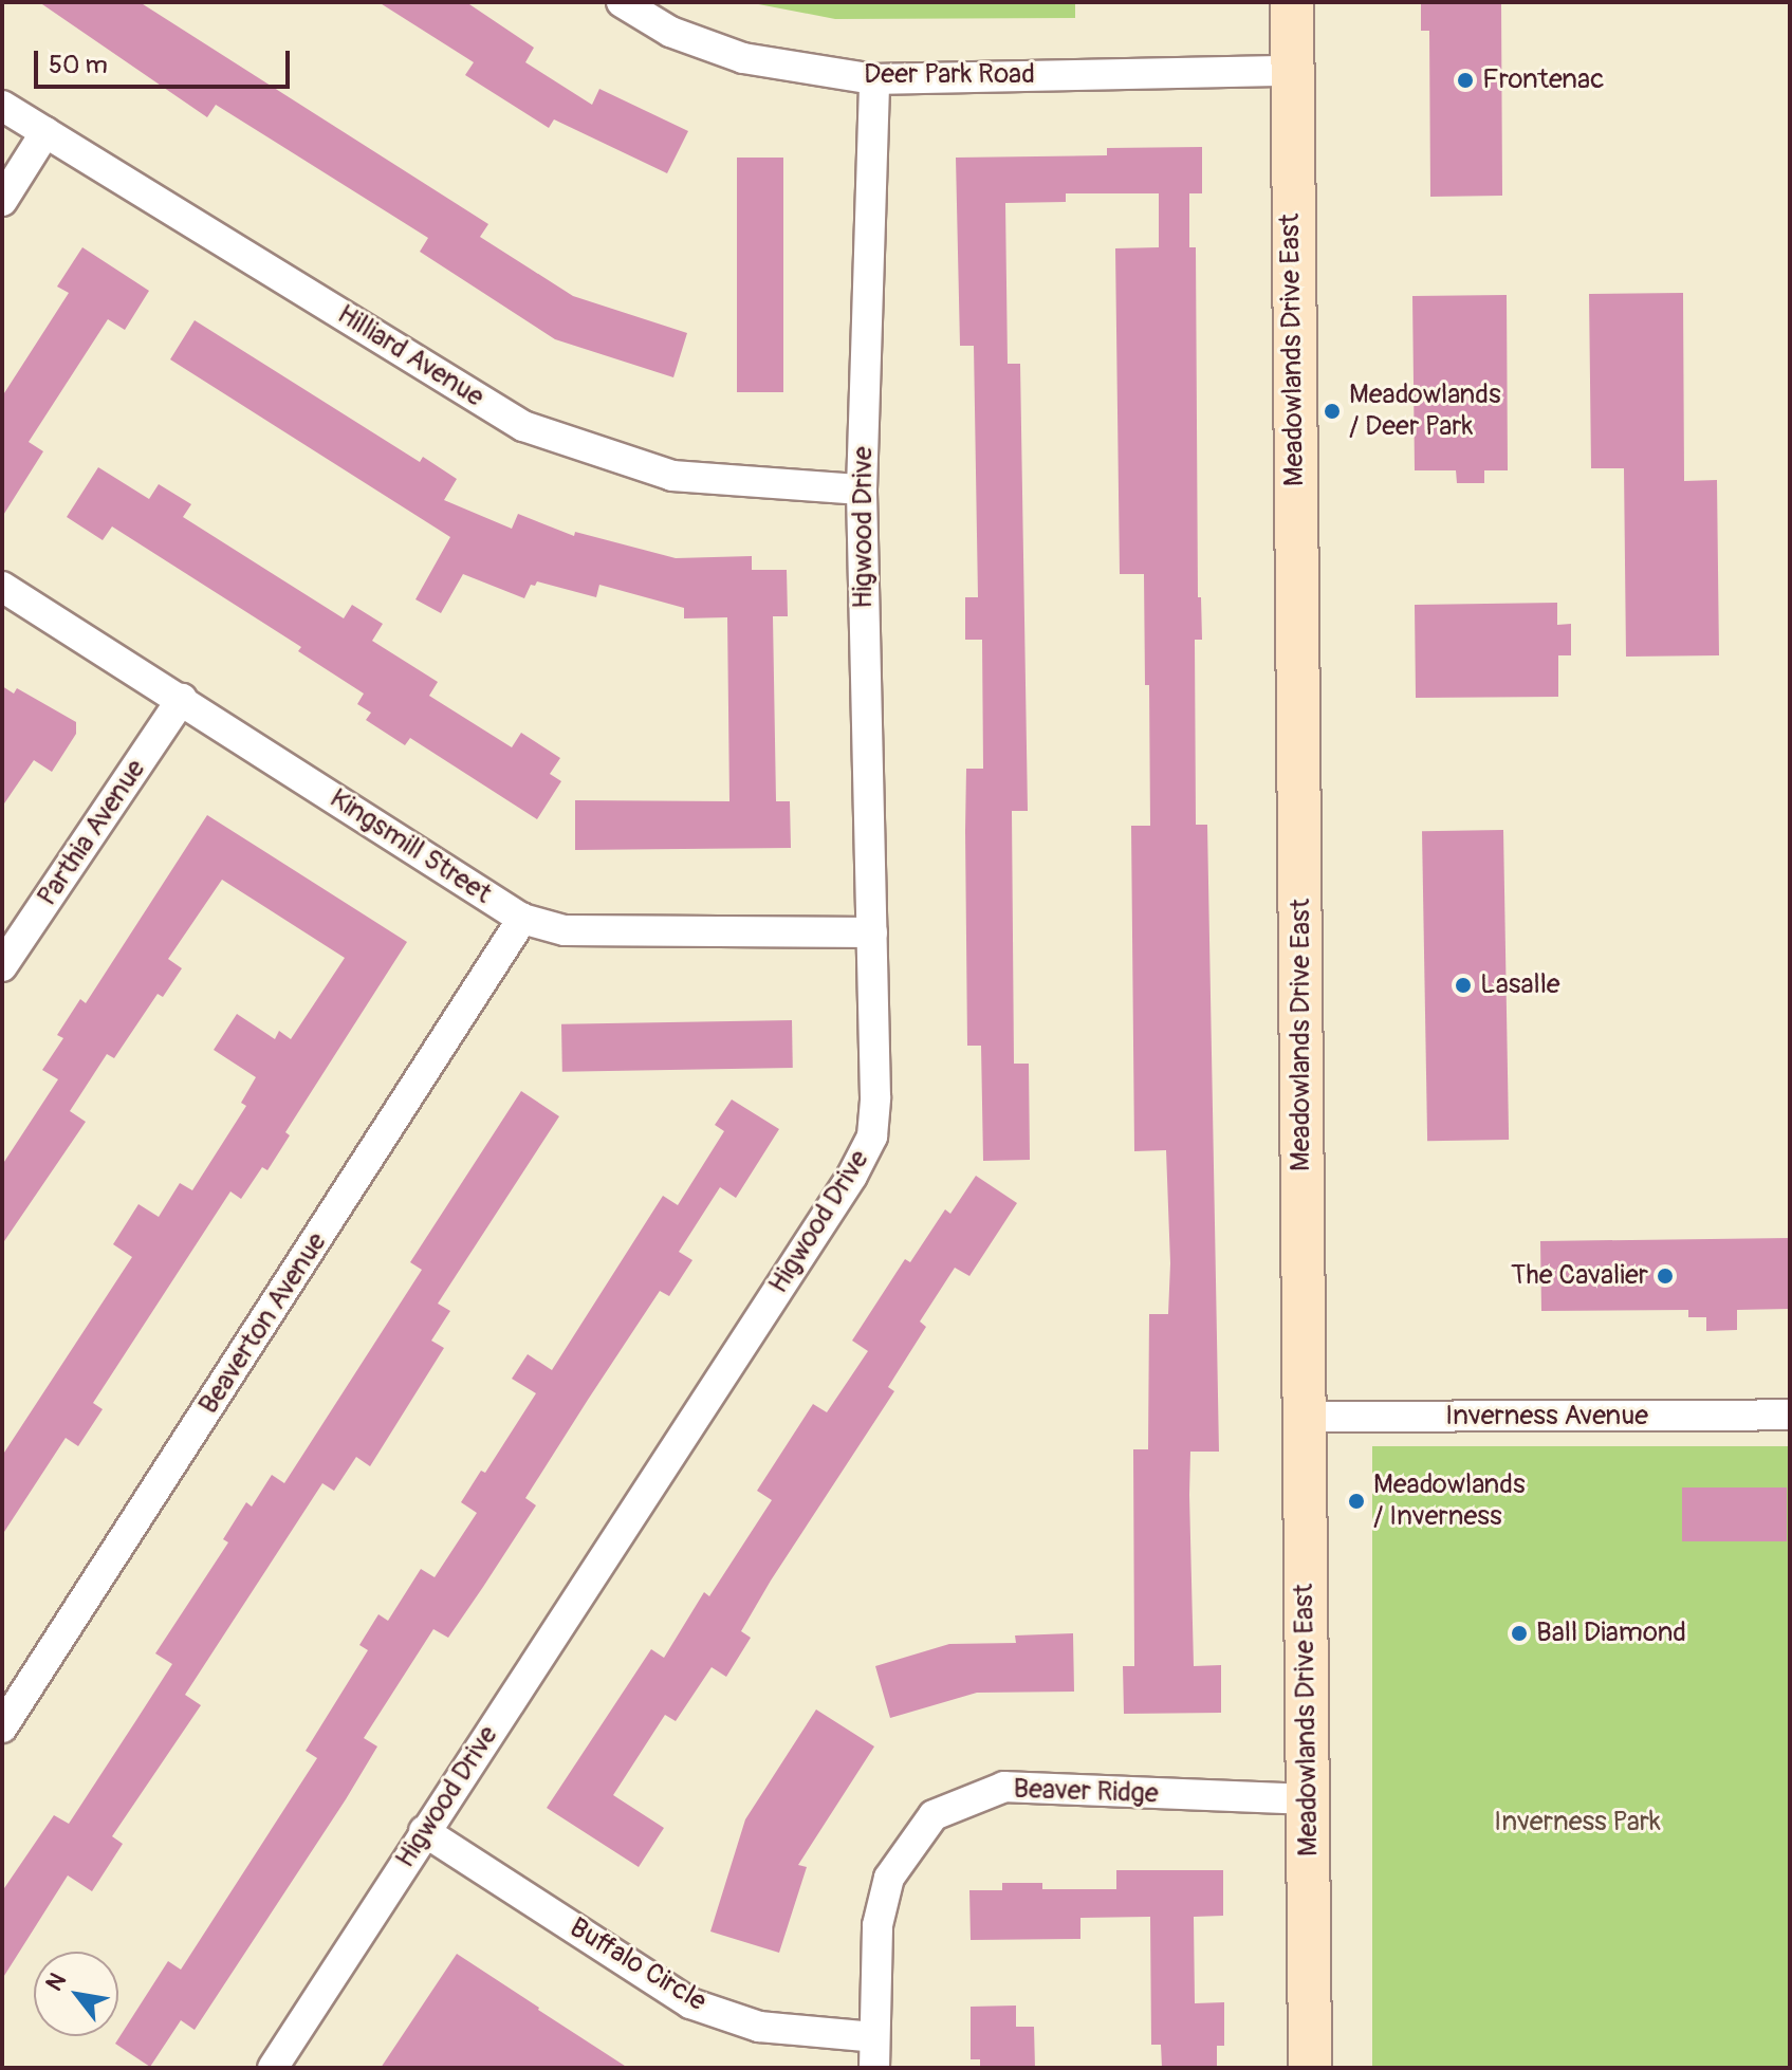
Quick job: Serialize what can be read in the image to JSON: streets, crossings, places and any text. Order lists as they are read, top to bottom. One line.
{"streets":{"main road":["Meadowlands Drive East"],"street":["Deer Park Road","Hilliard Avenue","Higwood Drive","Parthia Avenue","Kingsmill Street","Beaverton Avenue","Inverness Avenue","Beaver Ridge","Buffalo Circle"]},"crossings":[["Deer Park Road","Meadowlands Drive East"],["Deer Park Road","Higwood Drive"],["Meadowlands Drive East","Inverness Avenue"],["Meadowlands Drive East","Beaver Ridge"],["Hilliard Avenue","Higwood Drive"],["Higwood Drive","Kingsmill Street"],["Higwood Drive","Buffalo Circle"],["Parthia Avenue","Kingsmill Street"],["Kingsmill Street","Beaverton Avenue"],["Beaver Ridge","Buffalo Circle"]],"parks":["Inverness Park"],"places":["Frontenac","Meadowlands / Deer Park","Lasalle","The Cavalier","Meadowlands / Inverness","Ball Diamond"],"scale_bar":"50 m","north":"top left"}
